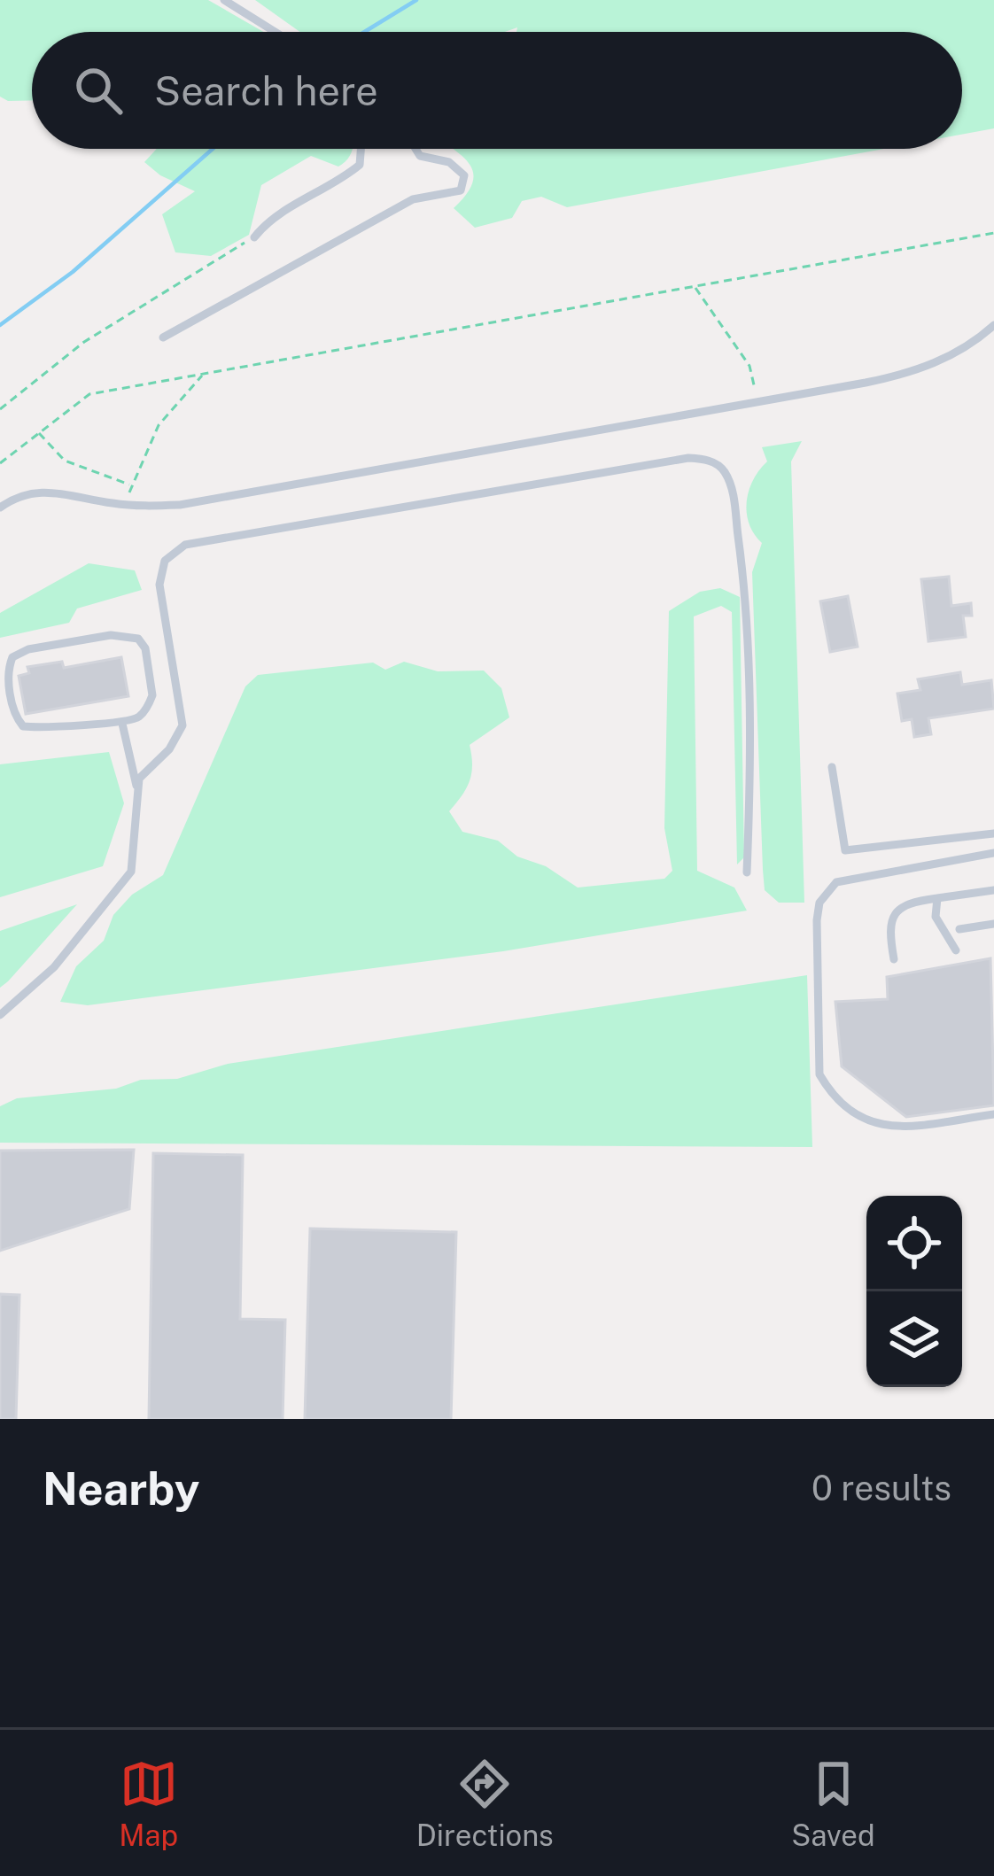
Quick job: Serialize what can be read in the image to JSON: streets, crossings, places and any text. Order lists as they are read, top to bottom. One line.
{"page":{"search":"Search here","heading":["Nearby","0 results"],"nav":["Map","Directions","Saved"]}}
